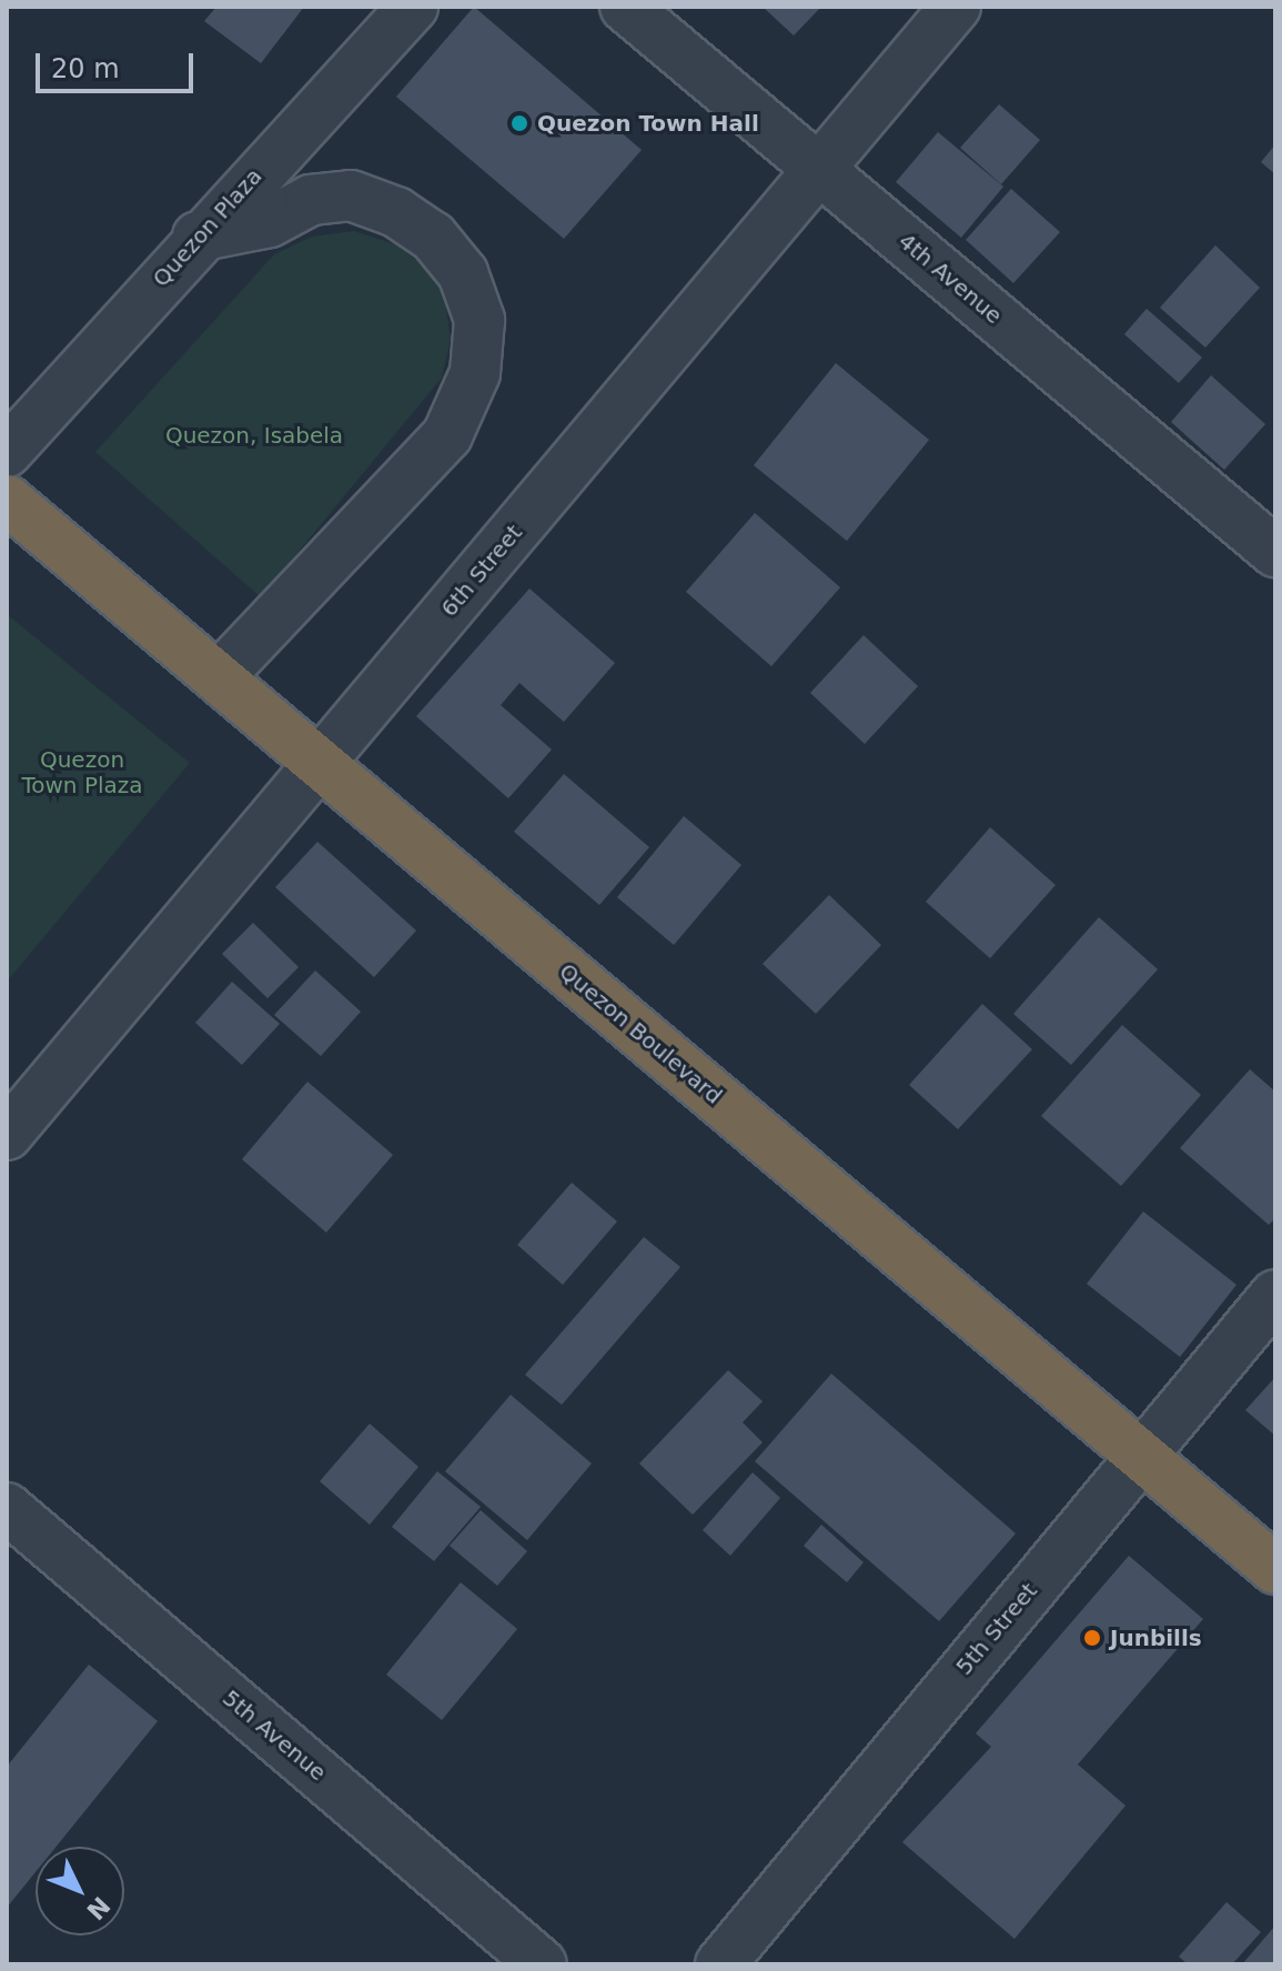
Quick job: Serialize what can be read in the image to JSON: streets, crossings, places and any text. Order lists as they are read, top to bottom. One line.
{"streets":{"highway":["Quezon Boulevard"],"street":["Quezon Plaza","4th Avenue","6th Street","5th Street","5th Avenue"]},"crossings":[["4th Avenue","6th Street"],["6th Street","Quezon Boulevard"],["Quezon Boulevard","5th Street"]],"parks":["Quezon, Isabela","Quezon Town Plaza"],"places":["Quezon Town Hall","Junbills"],"scale_bar":"20 m","north":"bottom right"}
